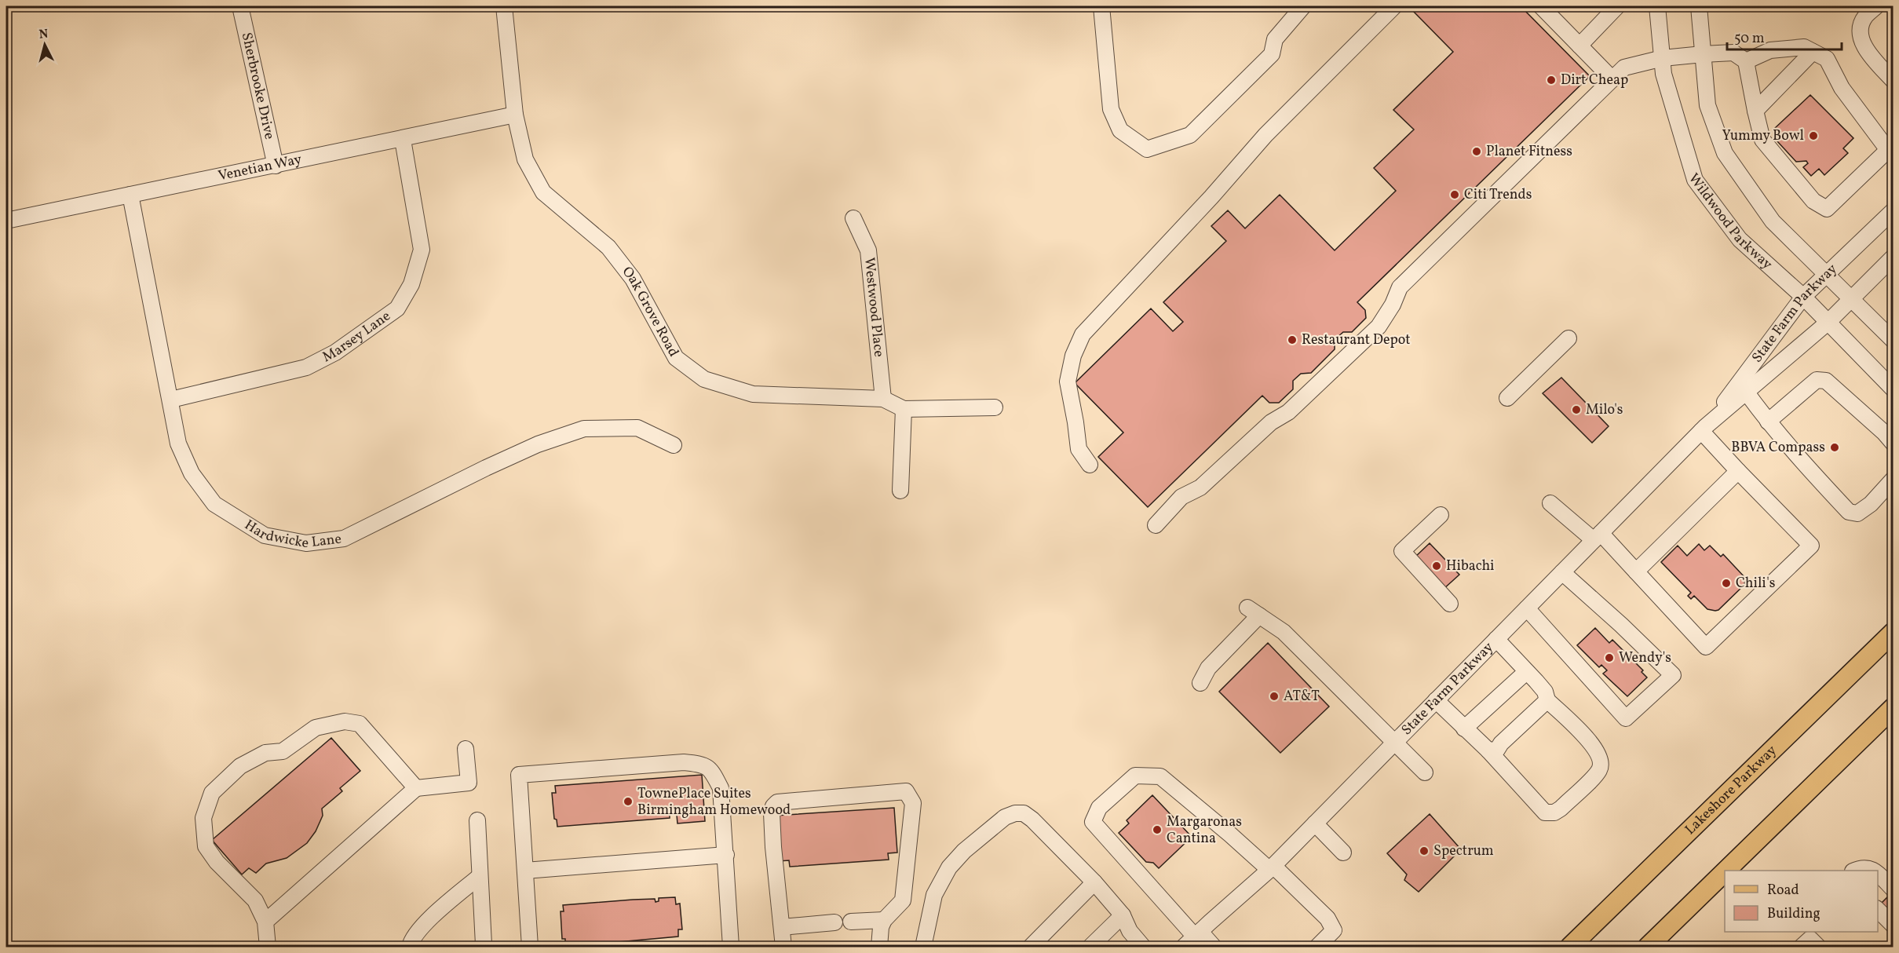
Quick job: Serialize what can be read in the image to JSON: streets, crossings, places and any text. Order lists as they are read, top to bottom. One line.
{"streets":{"main road":["Lakeshore Parkway"],"street":["Sherbrooke Drive","Venetian Way","Wildwood Parkway","Westwood Place","Oak Grove Road","State Farm Parkway","Marsey Lane","Hardwicke Lane"]},"crossings":[["Sherbrooke Drive","Venetian Way"],["Venetian Way","Oak Grove Road"],["Venetian Way","Marsey Lane"],["Venetian Way","Hardwicke Lane"],["Wildwood Parkway","State Farm Parkway"],["Westwood Place","Oak Grove Road"],["Marsey Lane","Hardwicke Lane"]],"places":["Dirt Cheap","Yummy Bowl","Planet Fitness","Citi Trends","Restaurant Depot","Milo's","BBVA Compass","Hibachi","Chili's","Wendy's","AT&T","TownePlace Suites Birmingham Homewood","Margaronas Cantina","Spectrum"],"legend":["Road","Building"],"scale_bar":"50 m","north":"top"}
